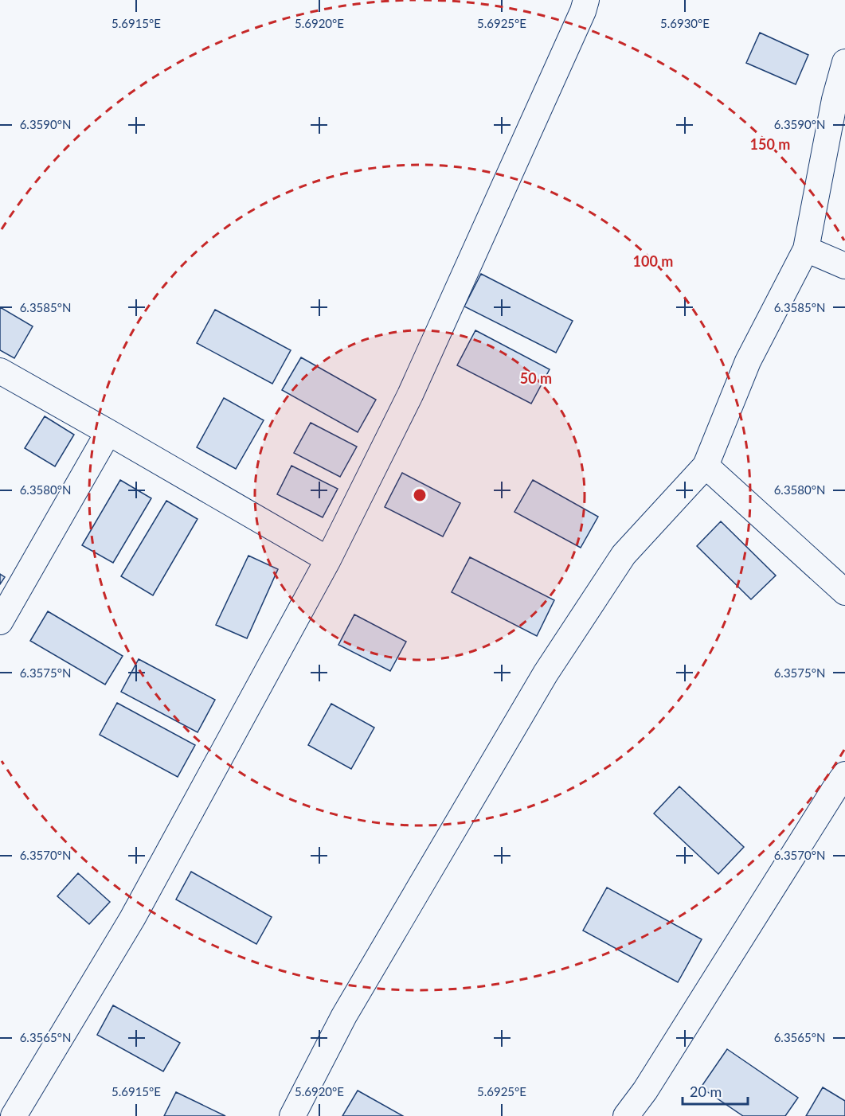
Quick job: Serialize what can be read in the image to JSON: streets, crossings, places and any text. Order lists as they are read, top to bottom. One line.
{"scale_bar":"20 m","coordinates":["5.6915°E","5.6920°E","5.6925°E","5.6930°E","6.3590°N","6.3585°N","6.3580°N","6.3575°N","6.3570°N","6.3565°N"],"rings":["150 m","100 m","50 m"]}
